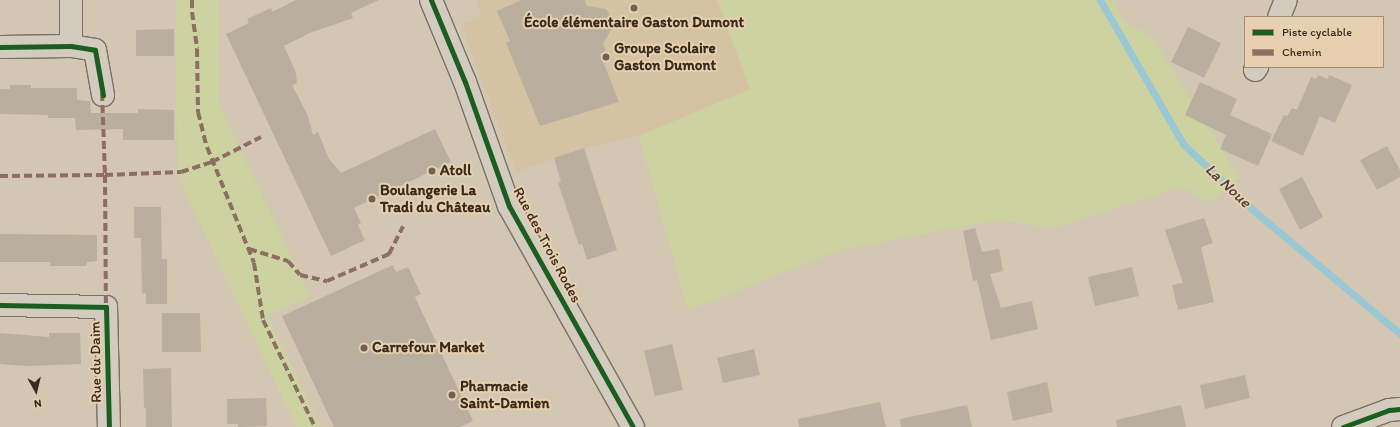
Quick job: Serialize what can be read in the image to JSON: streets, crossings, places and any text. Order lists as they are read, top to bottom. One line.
{"streets":{"street":["Rue des Trois Rodes","Rue du Daim"]},"water":["La Noue"],"places":["École élémentaire Gaston Dumont","Groupe Scolaire Gaston Dumont","Atoll","Boulangerie La Tradi du Château","Carrefour Market","Pharmacie Saint-Damien"],"legend":["Piste cyclable","Chemin"],"north":"bottom"}
